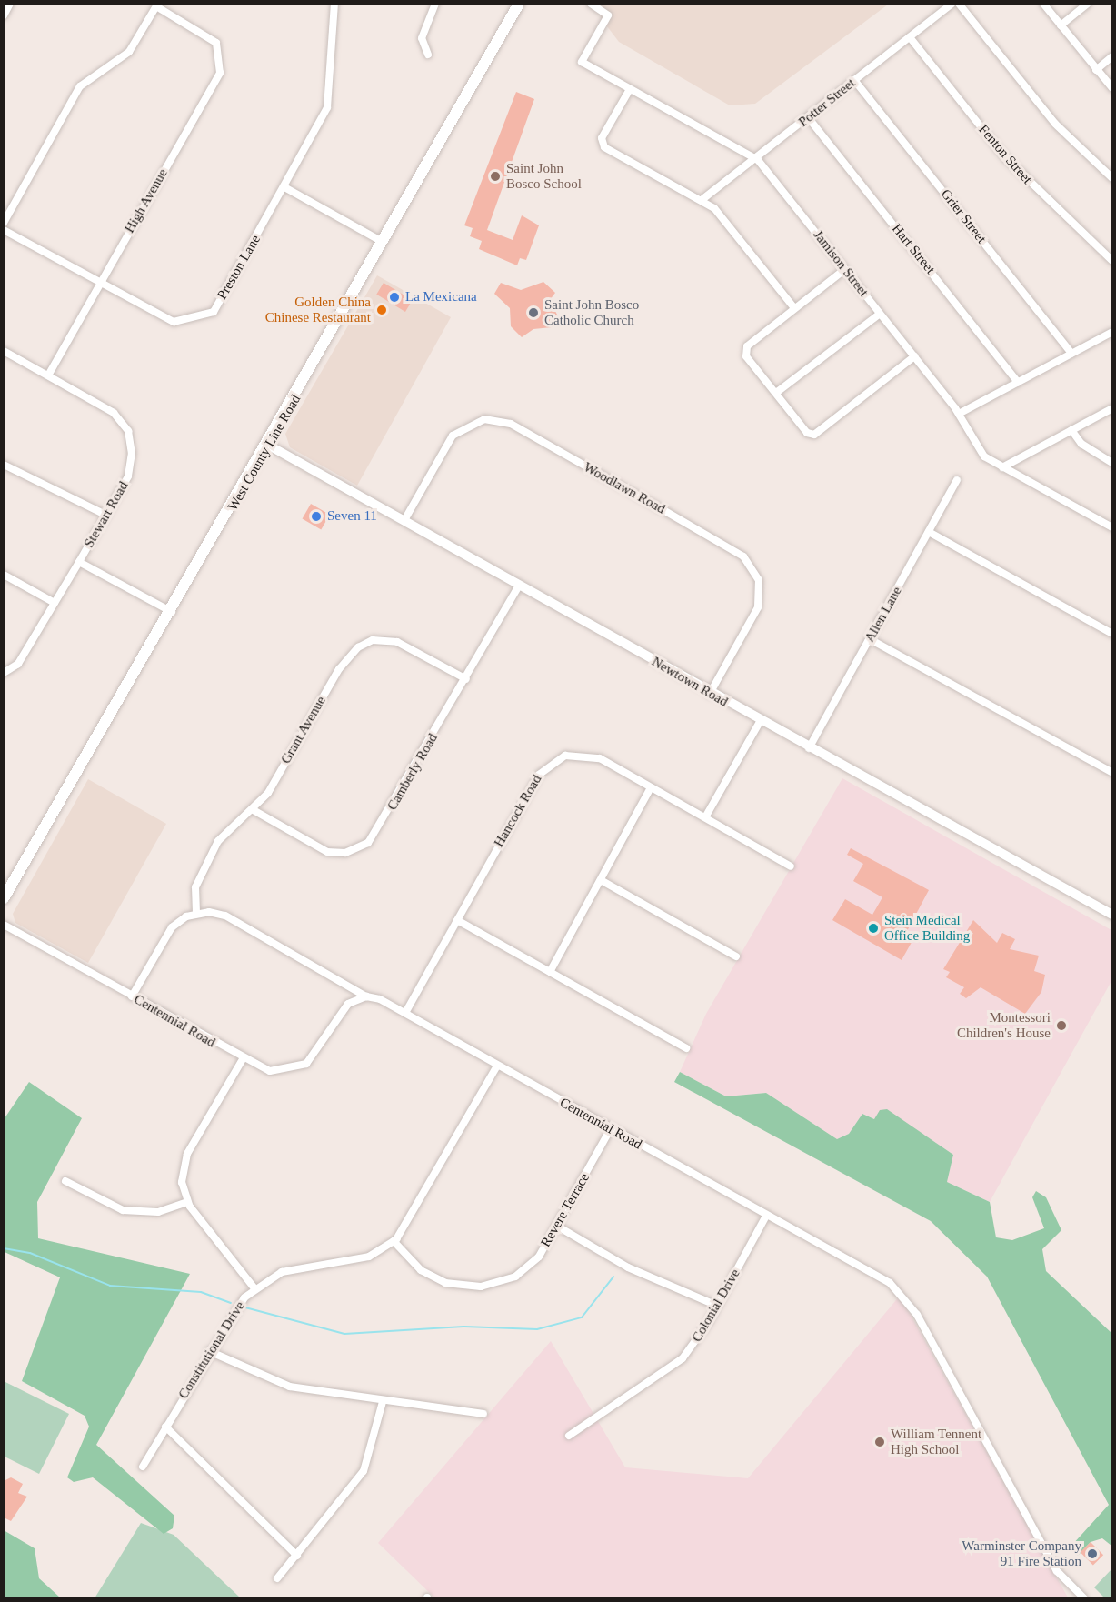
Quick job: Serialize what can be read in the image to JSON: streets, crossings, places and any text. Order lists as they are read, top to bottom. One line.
{"streets":{"main road":["West County Line Road"],"street":["Potter Street","Fenton Street","High Avenue","Grier Street","Hart Street","Jamison Street","Preston Lane","Woodlawn Road","Stewart Road","Allen Lane","Newtown Road","Grant Avenue","Camberly Road","Hancock Road","Centennial Road","Revere Terrace","Colonial Drive","Constitutional Drive"]},"crossings":[["Potter Street","Fenton Street"],["Potter Street","Grier Street"],["Potter Street","Hart Street"],["Potter Street","Jamison Street"],["High Avenue","Preston Lane"],["High Avenue","Stewart Road"],["West County Line Road","Newtown Road"],["Woodlawn Road","Newtown Road"],["Allen Lane","Newtown Road"],["Newtown Road","Camberly Road"],["Grant Avenue","Camberly Road"],["Hancock Road","Centennial Road"],["Centennial Road","Revere Terrace"],["Centennial Road","Colonial Drive"],["Revere Terrace","Constitutional Drive"]],"places":["Saint John Bosco School","La Mexicana","Golden China Chinese Restaurant","Saint John Bosco Catholic Church","Seven 11","Stein Medical Office Building","Montessori Children's House","William Tennent High School","Warminster Company 91 Fire Station"]}
